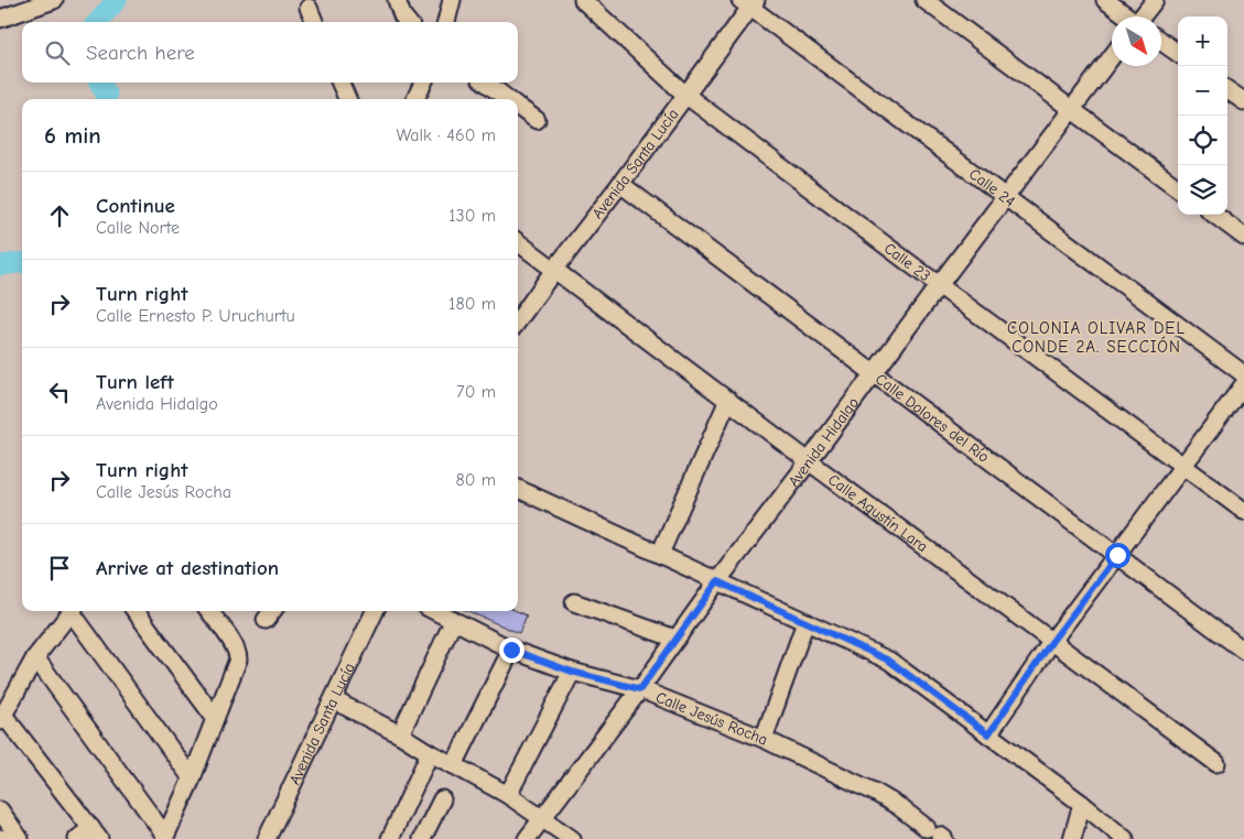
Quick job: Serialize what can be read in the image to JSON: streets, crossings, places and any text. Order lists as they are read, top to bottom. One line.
{"streets":{"street":["Avenida Santa Lucía","Calle 24","Calle 23","Calle Dolores del Río","Avenida Hidalgo","Calle Agustín Lara","Calle Jesús Rocha"]},"crossings":[["Avenida Santa Lucía","Calle 24"],["Avenida Santa Lucía","Calle 23"],["Avenida Santa Lucía","Calle Dolores del Río"],["Avenida Santa Lucía","Calle Agustín Lara"],["Calle 24","Avenida Hidalgo"],["Calle 23","Avenida Hidalgo"],["Calle Dolores del Río","Avenida Hidalgo"],["Avenida Hidalgo","Calle Agustín Lara"],["Avenida Hidalgo","Calle Jesús Rocha"]],"districts":["COLONIA OLIVAR DEL CONDE 2A. SECCIÓN"],"north":"bottom right","page":{"map_buttons":["+","−"],"search":"Search here","heading":["6 min","Walk · 460 m"],"list":[["Continue","Calle Norte","130 m"],["Turn right","Calle Ernesto P. Uruchurtu","180 m"],["Turn left","Avenida Hidalgo","70 m"],["Turn right","Calle Jesús Rocha","80 m"],"Arrive at destination"]}}
